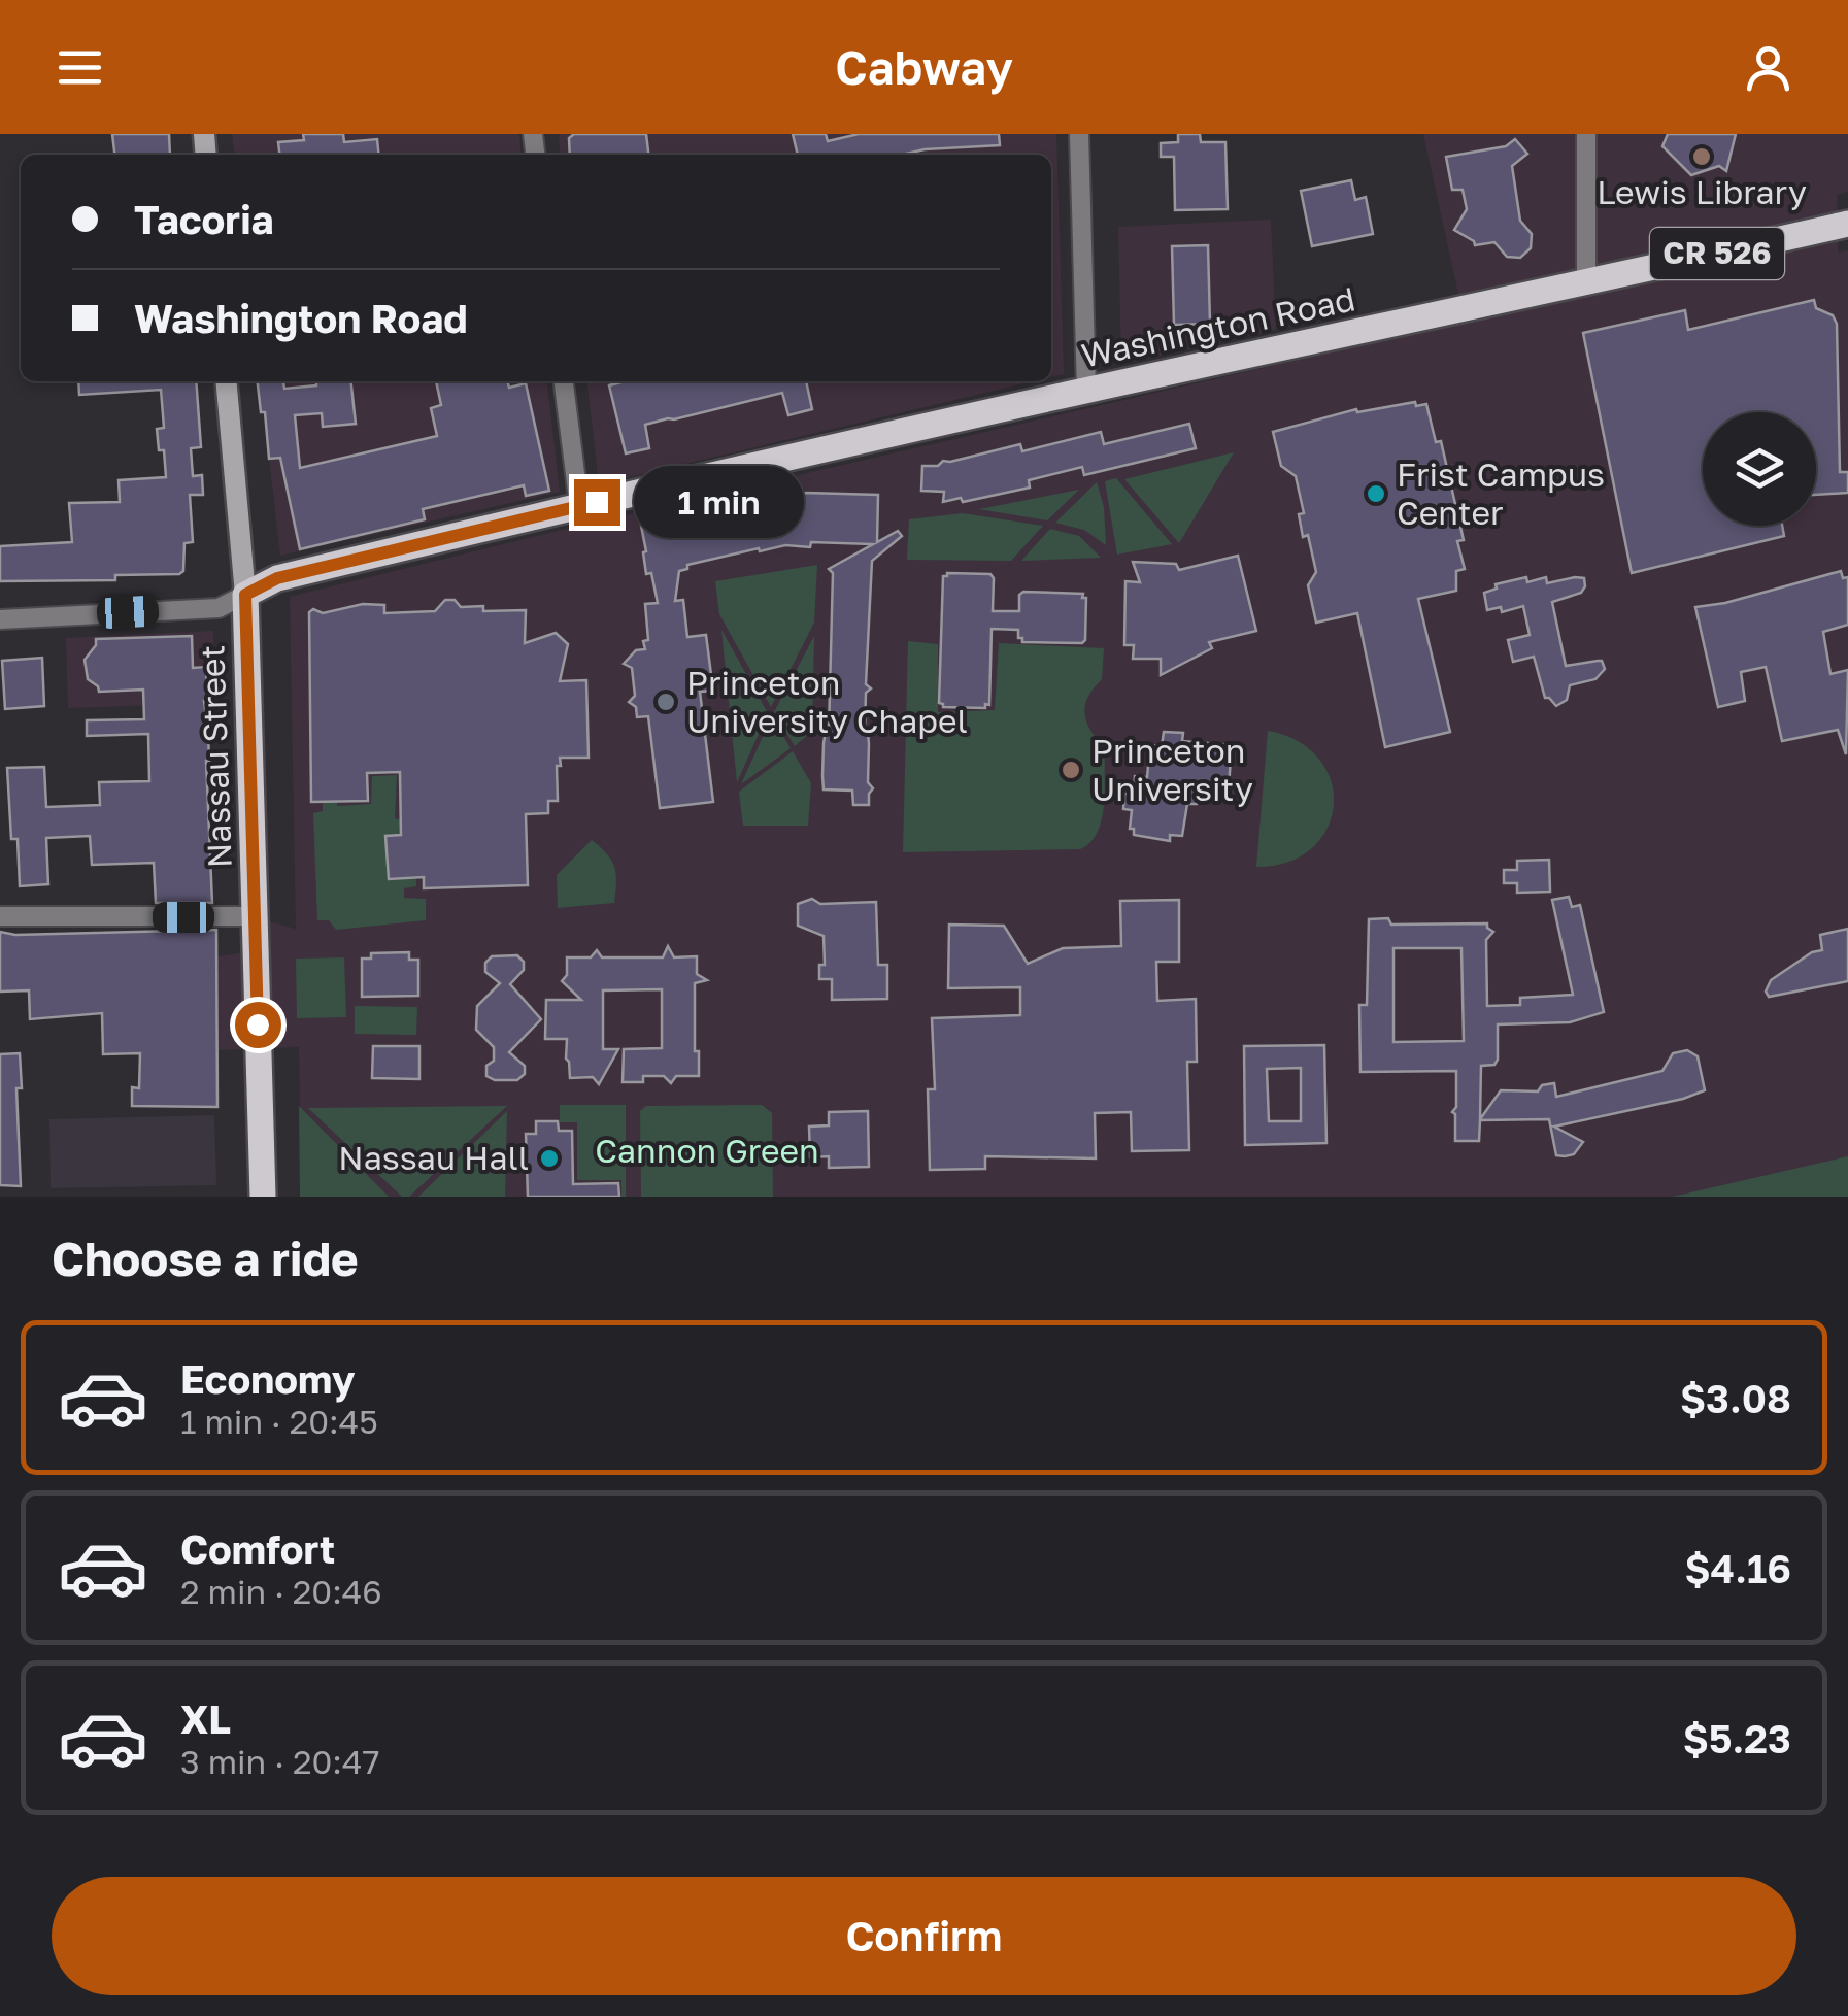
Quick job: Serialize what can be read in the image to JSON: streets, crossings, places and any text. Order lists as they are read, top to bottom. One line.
{"streets":{"main road":["CR 526","Washington Road","Nassau Street"]},"crossings":[["Washington Road","Nassau Street"]],"parks":["Cannon Green"],"places":["Lewis Library","Frist Campus Center","Princeton University Chapel","Princeton University","Nassau Hall"],"page":{"header":"Cabway","banner":["Tacoria","Washington Road"],"bubble":"1 min","heading":"Choose a ride","list":[{"name":"Economy","note":"1 min · 20:45","value":"$3.08"},{"name":"Comfort","note":"2 min · 20:46","value":"$4.16"},{"name":"XL","note":"3 min · 20:47","value":"$5.23"}],"buttons":"Confirm"}}
